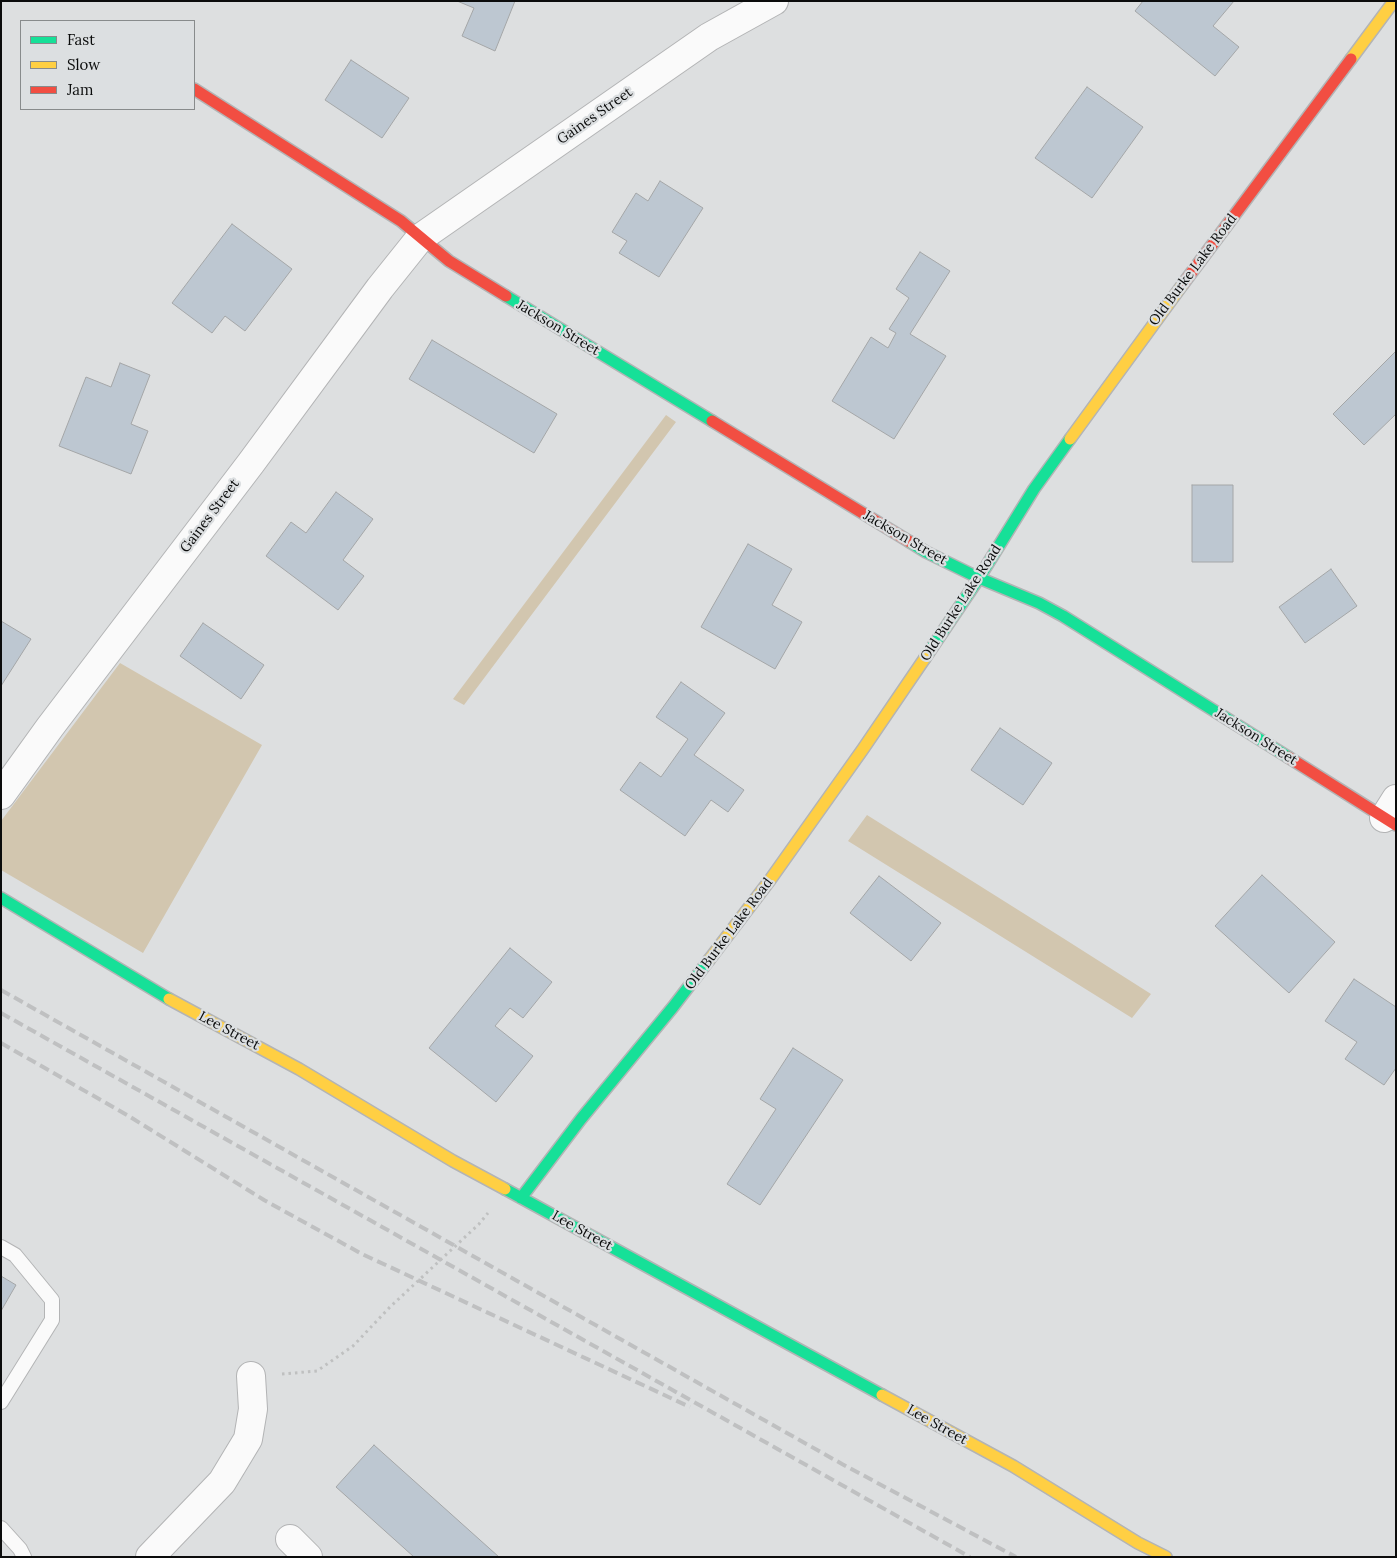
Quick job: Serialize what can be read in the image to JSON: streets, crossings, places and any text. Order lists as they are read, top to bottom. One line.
{"streets":{"street":["Gaines Street","Old Burke Lake Road","Jackson Street","Lee Street"]},"crossings":[["Gaines Street","Jackson Street"],["Old Burke Lake Road","Jackson Street"],["Old Burke Lake Road","Lee Street"]],"legend":["Fast","Slow","Jam"]}
